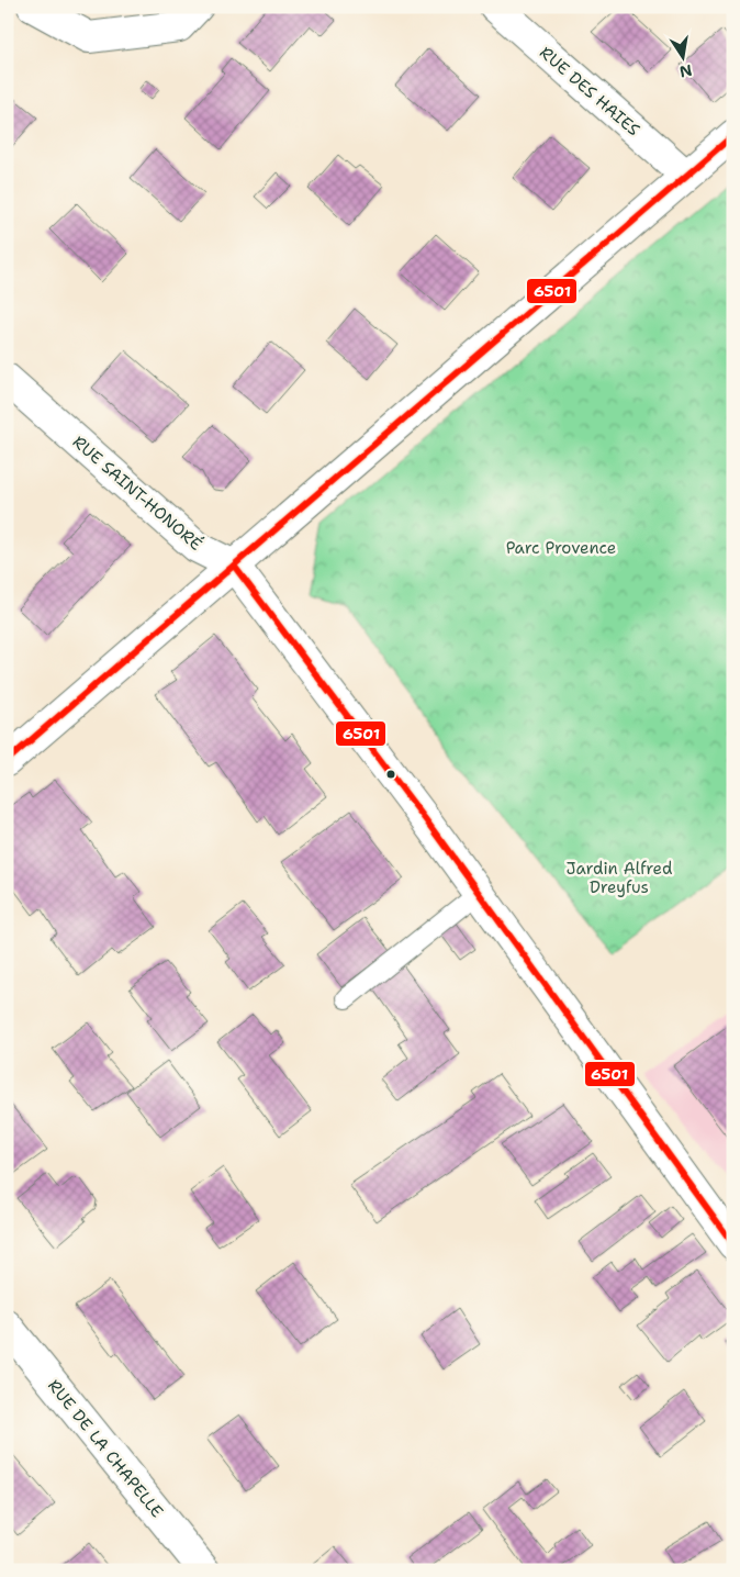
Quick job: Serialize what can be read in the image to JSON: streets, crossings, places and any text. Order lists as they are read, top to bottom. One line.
{"streets":{"street":["RUE DES HAIES","RUE SAINT-HONORÉ","RUE DE LA CHAPELLE"]},"parks":["Parc Provence","Jardin Alfred Dreyfus"],"lines":["transit line 6501"],"north":"bottom"}
